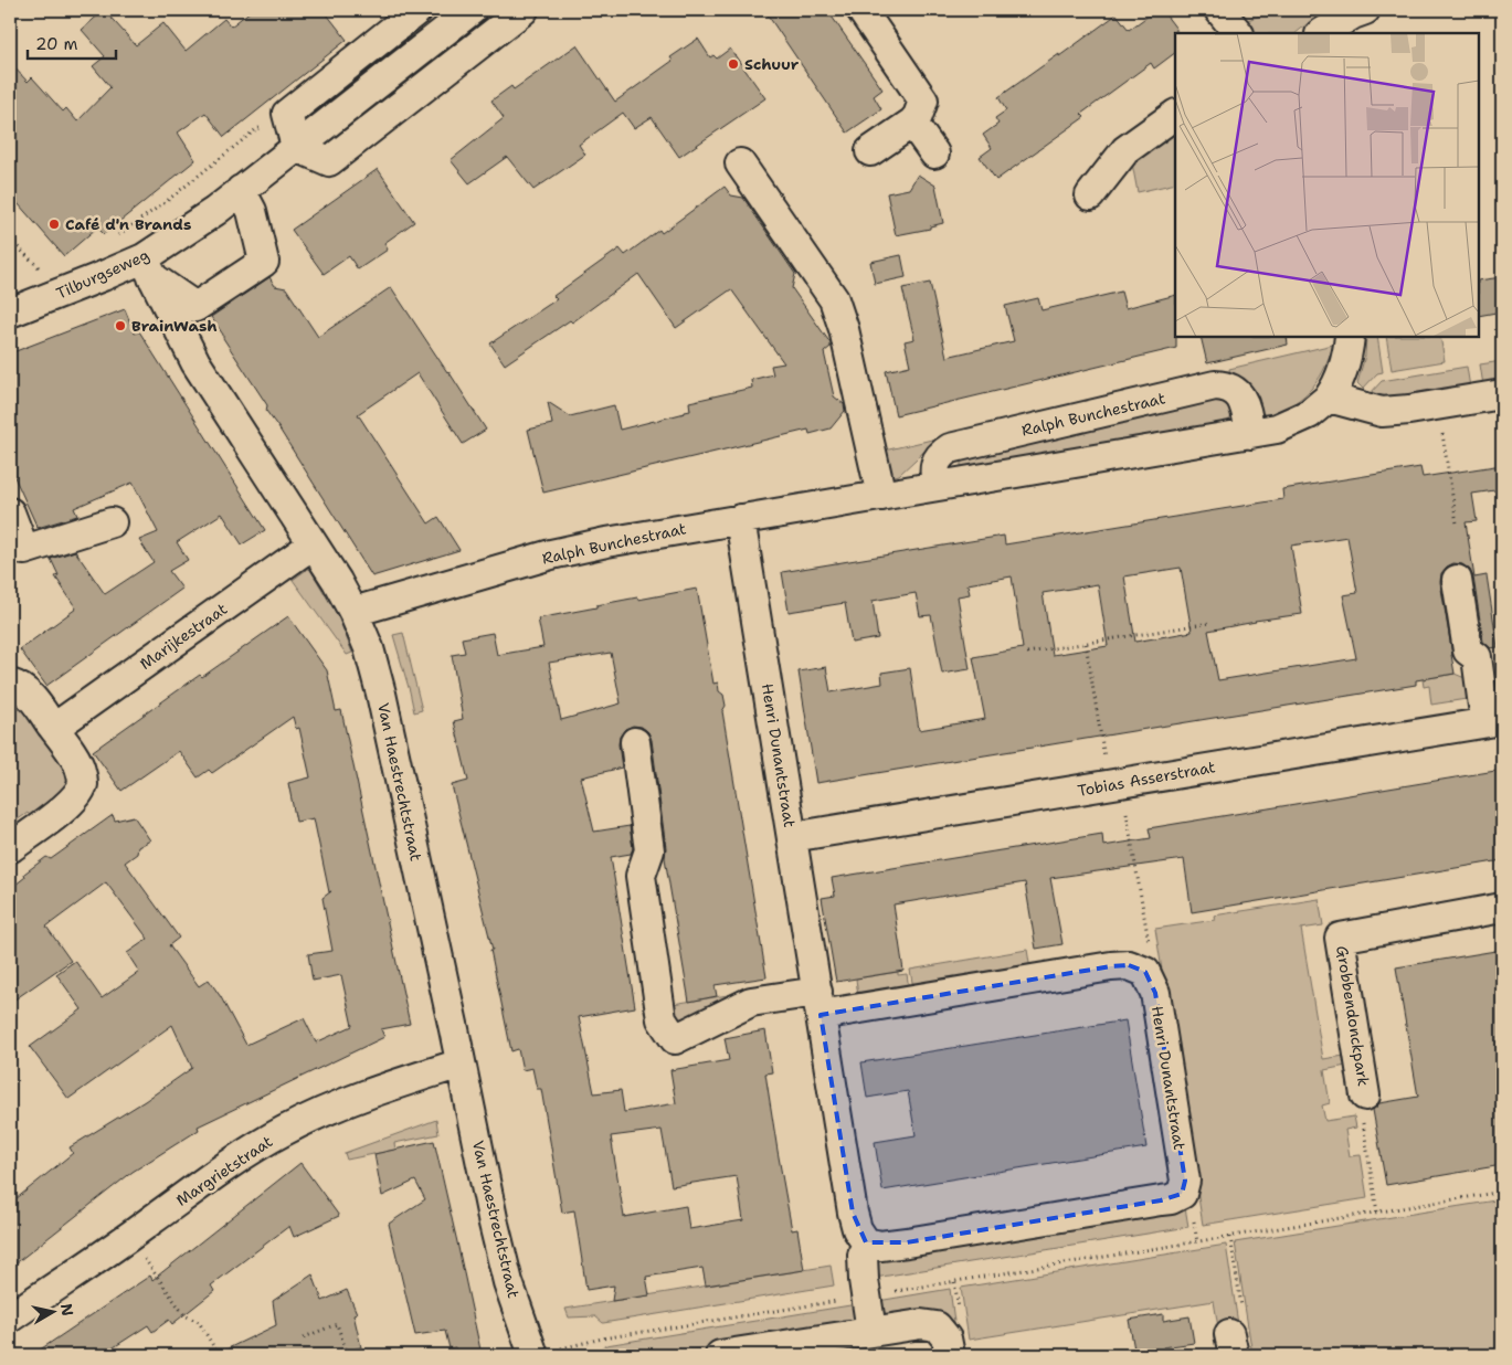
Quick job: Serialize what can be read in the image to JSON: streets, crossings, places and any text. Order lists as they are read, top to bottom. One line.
{"streets":{"street":["Tilburgseweg","Ralph Bunchestraat","Marijkestraat","Henri Dunantstraat","Tobias Asserstraat","Van Haestrechtstraat","Grobbendonckpark","Margrietstraat"]},"crossings":[["Tilburgseweg","Van Haestrechtstraat"],["Ralph Bunchestraat","Henri Dunantstraat"],["Ralph Bunchestraat","Van Haestrechtstraat"],["Marijkestraat","Van Haestrechtstraat"],["Henri Dunantstraat","Tobias Asserstraat"],["Van Haestrechtstraat","Margrietstraat"]],"places":["Schuur","Café d'n Brands","BrainWash"],"scale_bar":"20 m","north":"right"}
